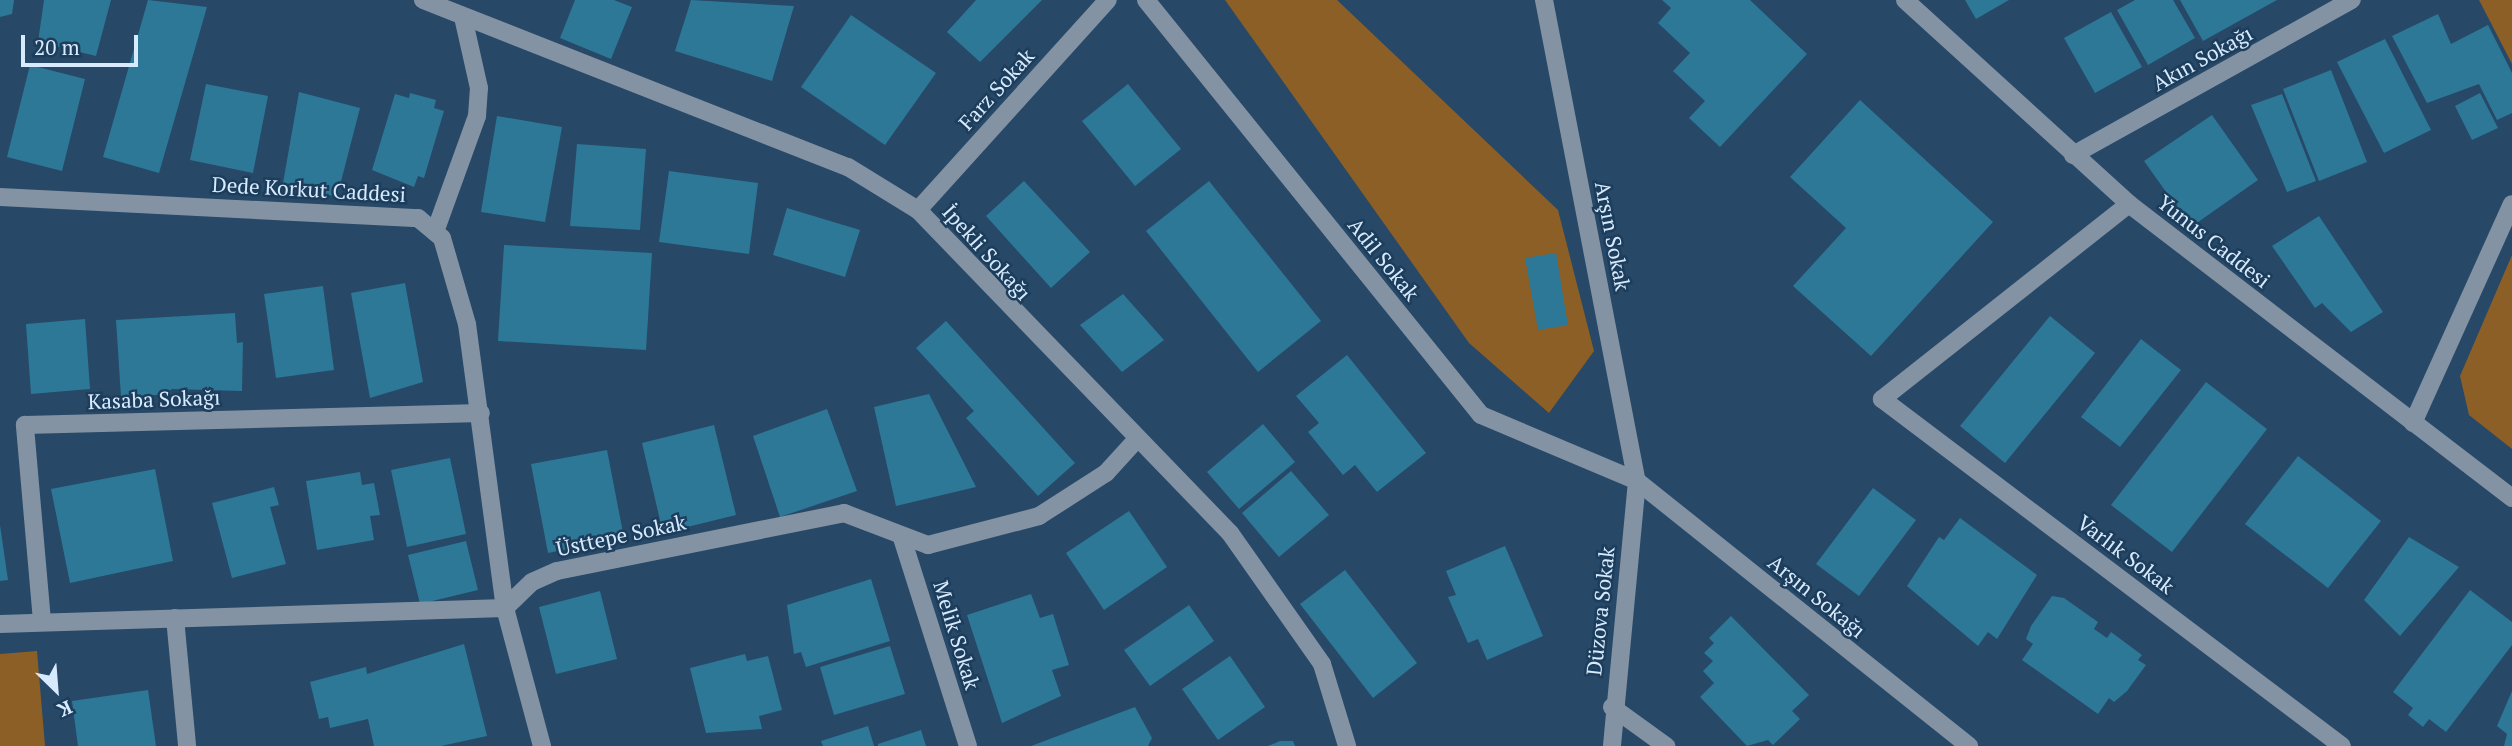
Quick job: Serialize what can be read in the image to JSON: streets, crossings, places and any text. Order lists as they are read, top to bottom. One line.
{"streets":{"street":["Akın Sokağı","Farz Sokak","Dede Korkut Caddesi","Arşın Sokak","Yunus Caddesi","İpekli Sokağı","Adil Sokak","Kasaba Sokağı","Üsttepe Sokak","Varlık Sokak","Arşın Sokağı","Düzova Sokak","Melik Sokak"]},"crossings":[["Akın Sokağı","Yunus Caddesi"],["Farz Sokak","İpekli Sokağı"],["Arşın Sokak","Adil Sokak"],["Arşın Sokak","Arşın Sokağı"],["Arşın Sokak","Düzova Sokak"],["Yunus Caddesi","Varlık Sokak"],["İpekli Sokağı","Üsttepe Sokak"],["Adil Sokak","Arşın Sokağı"],["Adil Sokak","Düzova Sokak"],["Üsttepe Sokak","Melik Sokak"],["Arşın Sokağı","Düzova Sokak"]],"scale_bar":"20 m","north":"bottom right"}
